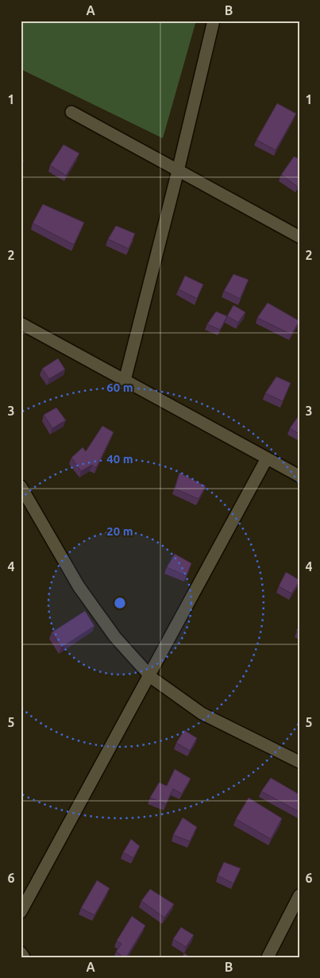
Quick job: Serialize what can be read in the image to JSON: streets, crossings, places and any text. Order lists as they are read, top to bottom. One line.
{"grid":{"columns":["A","B"],"rows":["1","2","3","4","5","6"]},"rings":["60 m","40 m","20 m"]}
